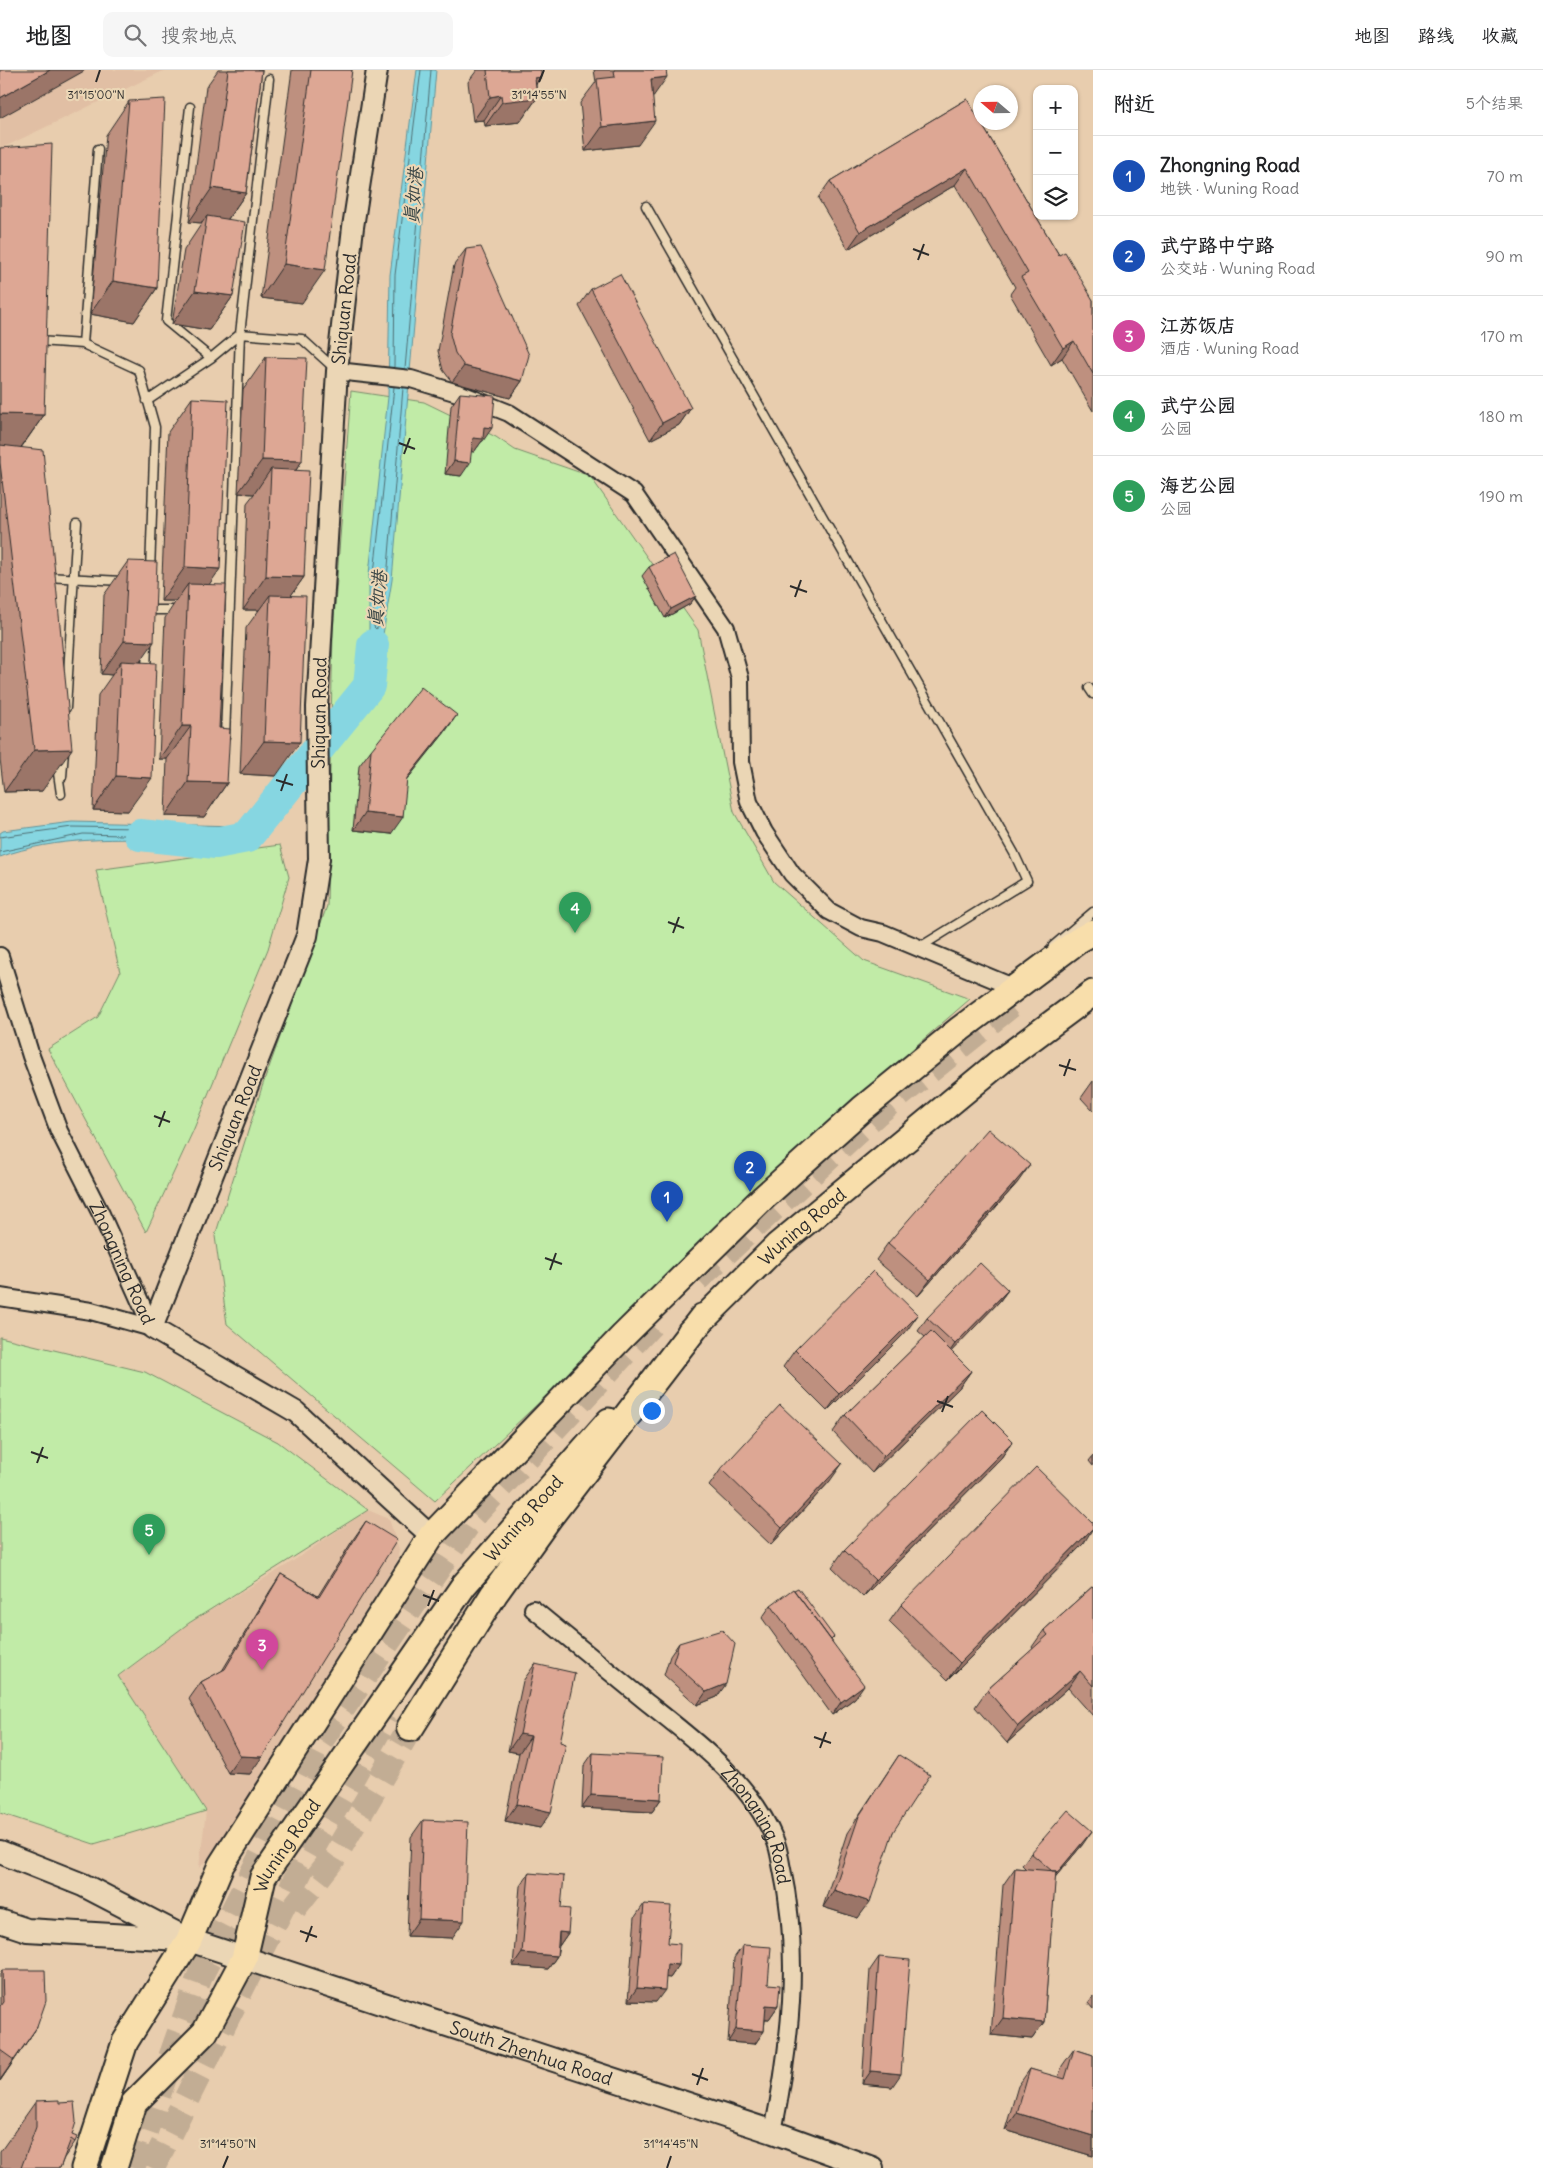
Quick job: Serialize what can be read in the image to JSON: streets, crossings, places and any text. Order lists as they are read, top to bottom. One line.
{"streets":{"main road":["Wuning Road","South Zhenhua Road"],"street":["Shiquan Road","Zhongning Road"]},"crossings":[["Shiquan Road","Zhongning Road"],["Wuning Road","South Zhenhua Road"],["Zhongning Road","South Zhenhua Road"]],"water":["真如港"],"north":"left","page":{"header":"地图","search":"搜索地点","nav":["地图","路线","收藏"],"heading":["附近","5个结果"],"map_buttons":["+","−"],"list":[{"mark":"1","name":"Zhongning Road","note":"地铁 · Wuning Road","value":"70 m"},{"mark":"2","name":"武宁路中宁路","note":"公交站 · Wuning Road","value":"90 m"},{"mark":"3","name":"江苏饭店","note":"酒店 · Wuning Road","value":"170 m"},{"mark":"4","name":"武宁公园","note":"公园","value":"180 m"},{"mark":"5","name":"海艺公园","note":"公园","value":"190 m"}],"pins":["4","2","1","5","3"]},"coordinates":["31°15'00\"N","31°14'55\"N","31°14'50\"N","31°14'45\"N"]}
